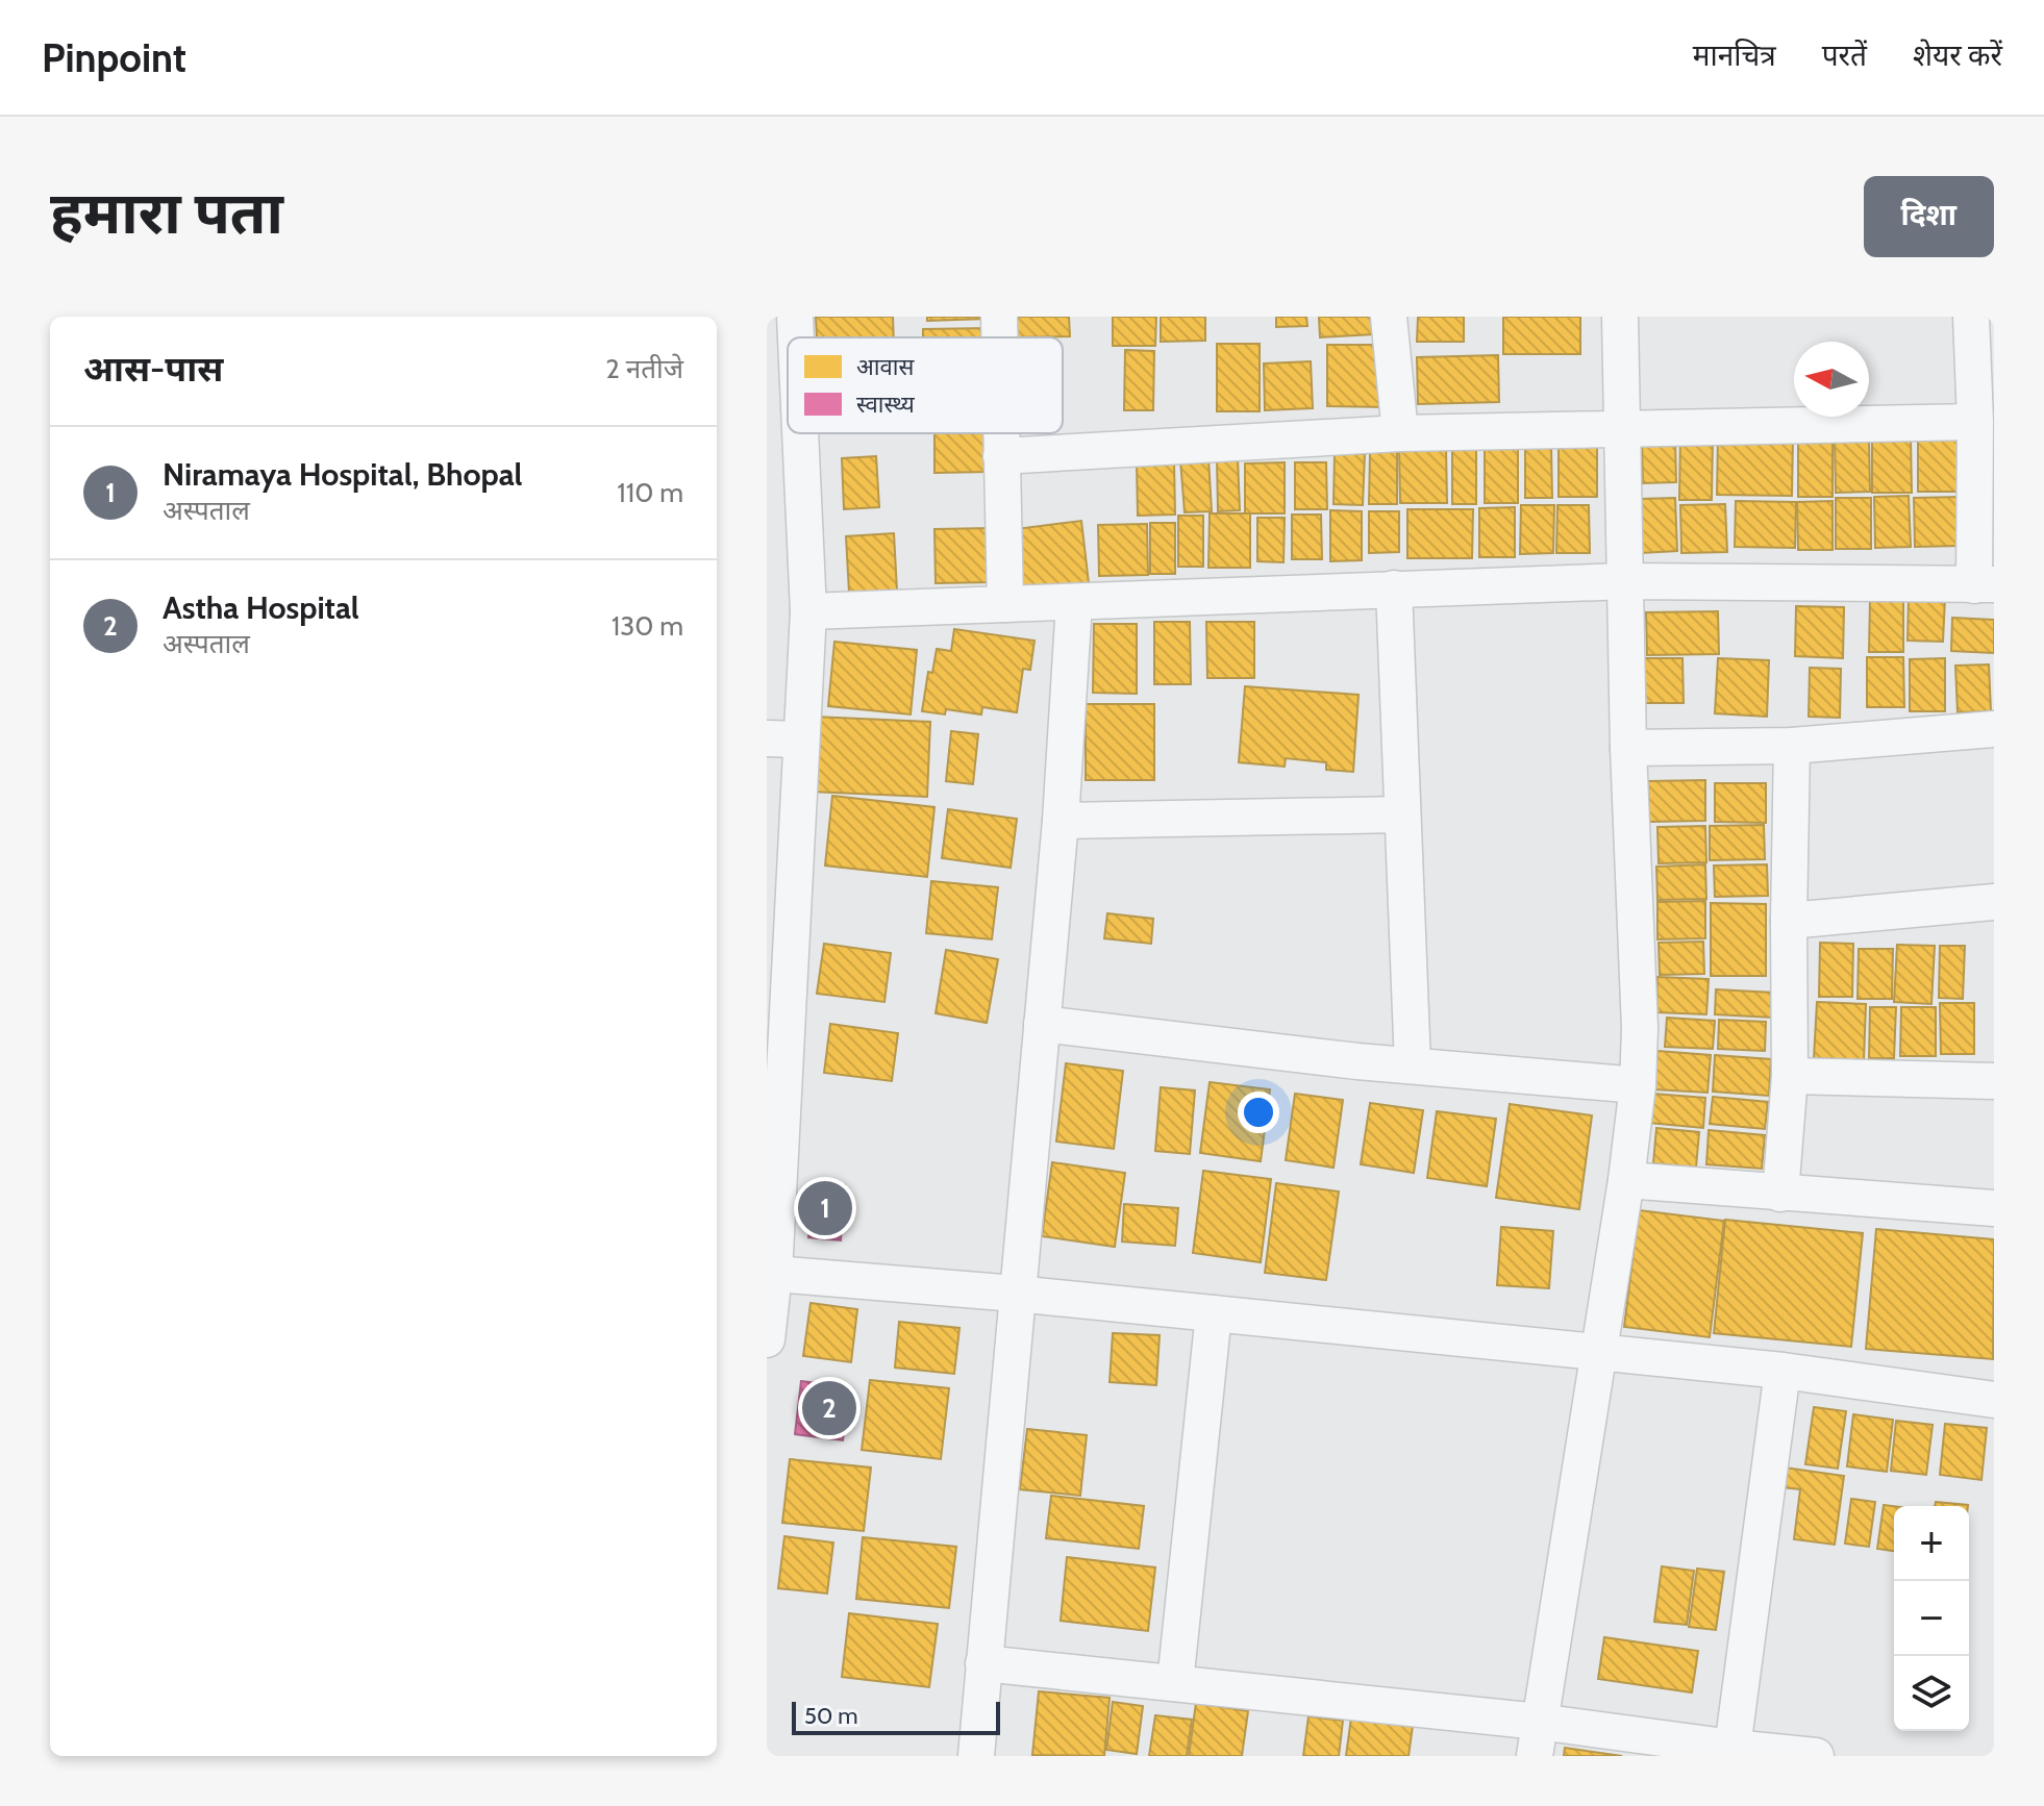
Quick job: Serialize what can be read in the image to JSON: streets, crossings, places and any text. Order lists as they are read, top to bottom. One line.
{"legend":["आवास","स्वास्थ्य"],"scale_bar":"50 m","north":"left","page":{"header":"Pinpoint","nav":["मानचित्र","परतें","शेयर करें"],"buttons":"दिशा","title":"हमारा पता","heading":["आस-पास","2 नतीजे"],"list":[{"mark":"1","name":"Niramaya Hospital, Bhopal","note":"अस्पताल","value":"110 m"},{"mark":"2","name":"Astha Hospital","note":"अस्पताल","value":"130 m"}],"pins":["1","2"],"map_buttons":["+","−"],"scale":"50 m"}}
